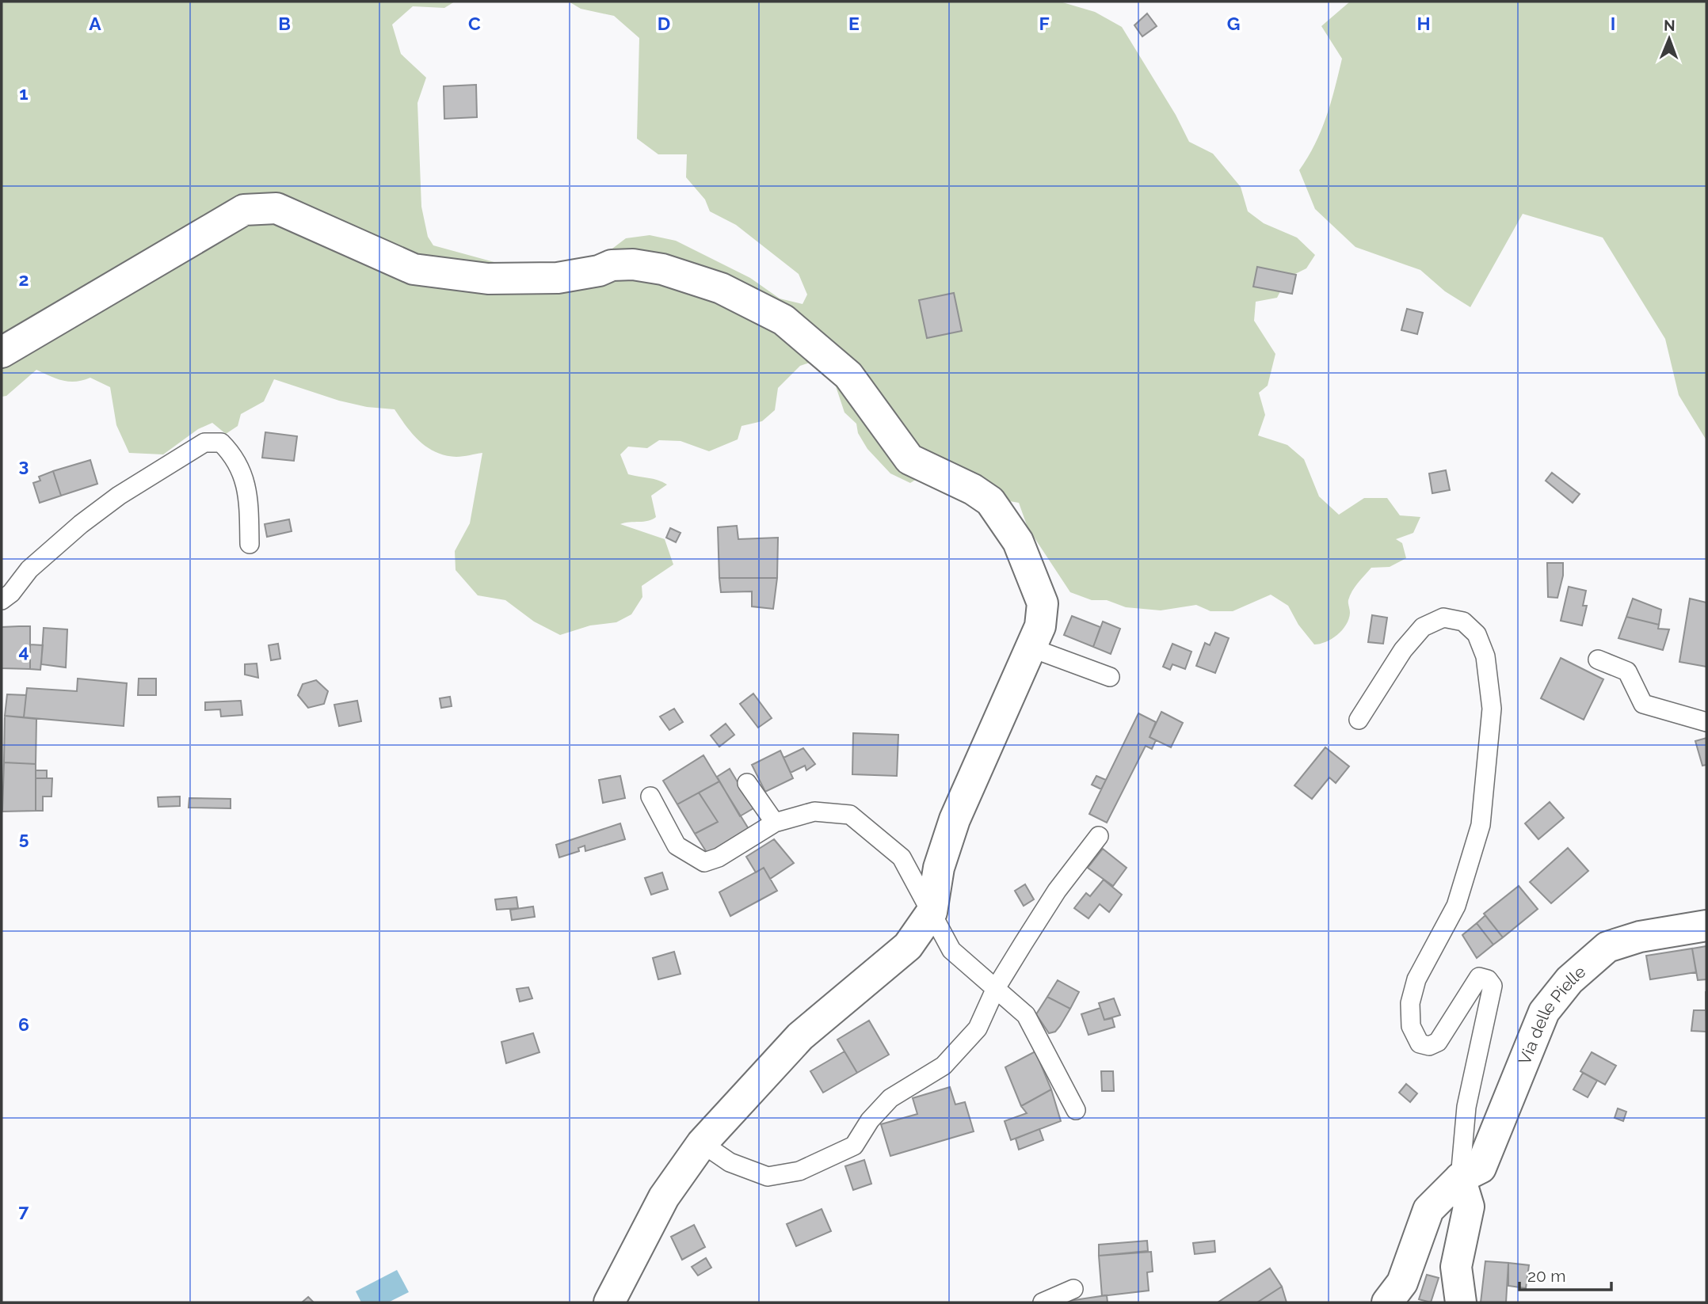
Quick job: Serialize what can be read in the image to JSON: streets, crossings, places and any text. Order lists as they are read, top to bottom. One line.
{"streets":{"street":["Via delle Pielle"]},"scale_bar":"20 m","north":"top","grid":{"columns":["A","B","C","D","E","F","G","H","I"],"rows":["1","2","3","4","5","6","7"]}}
